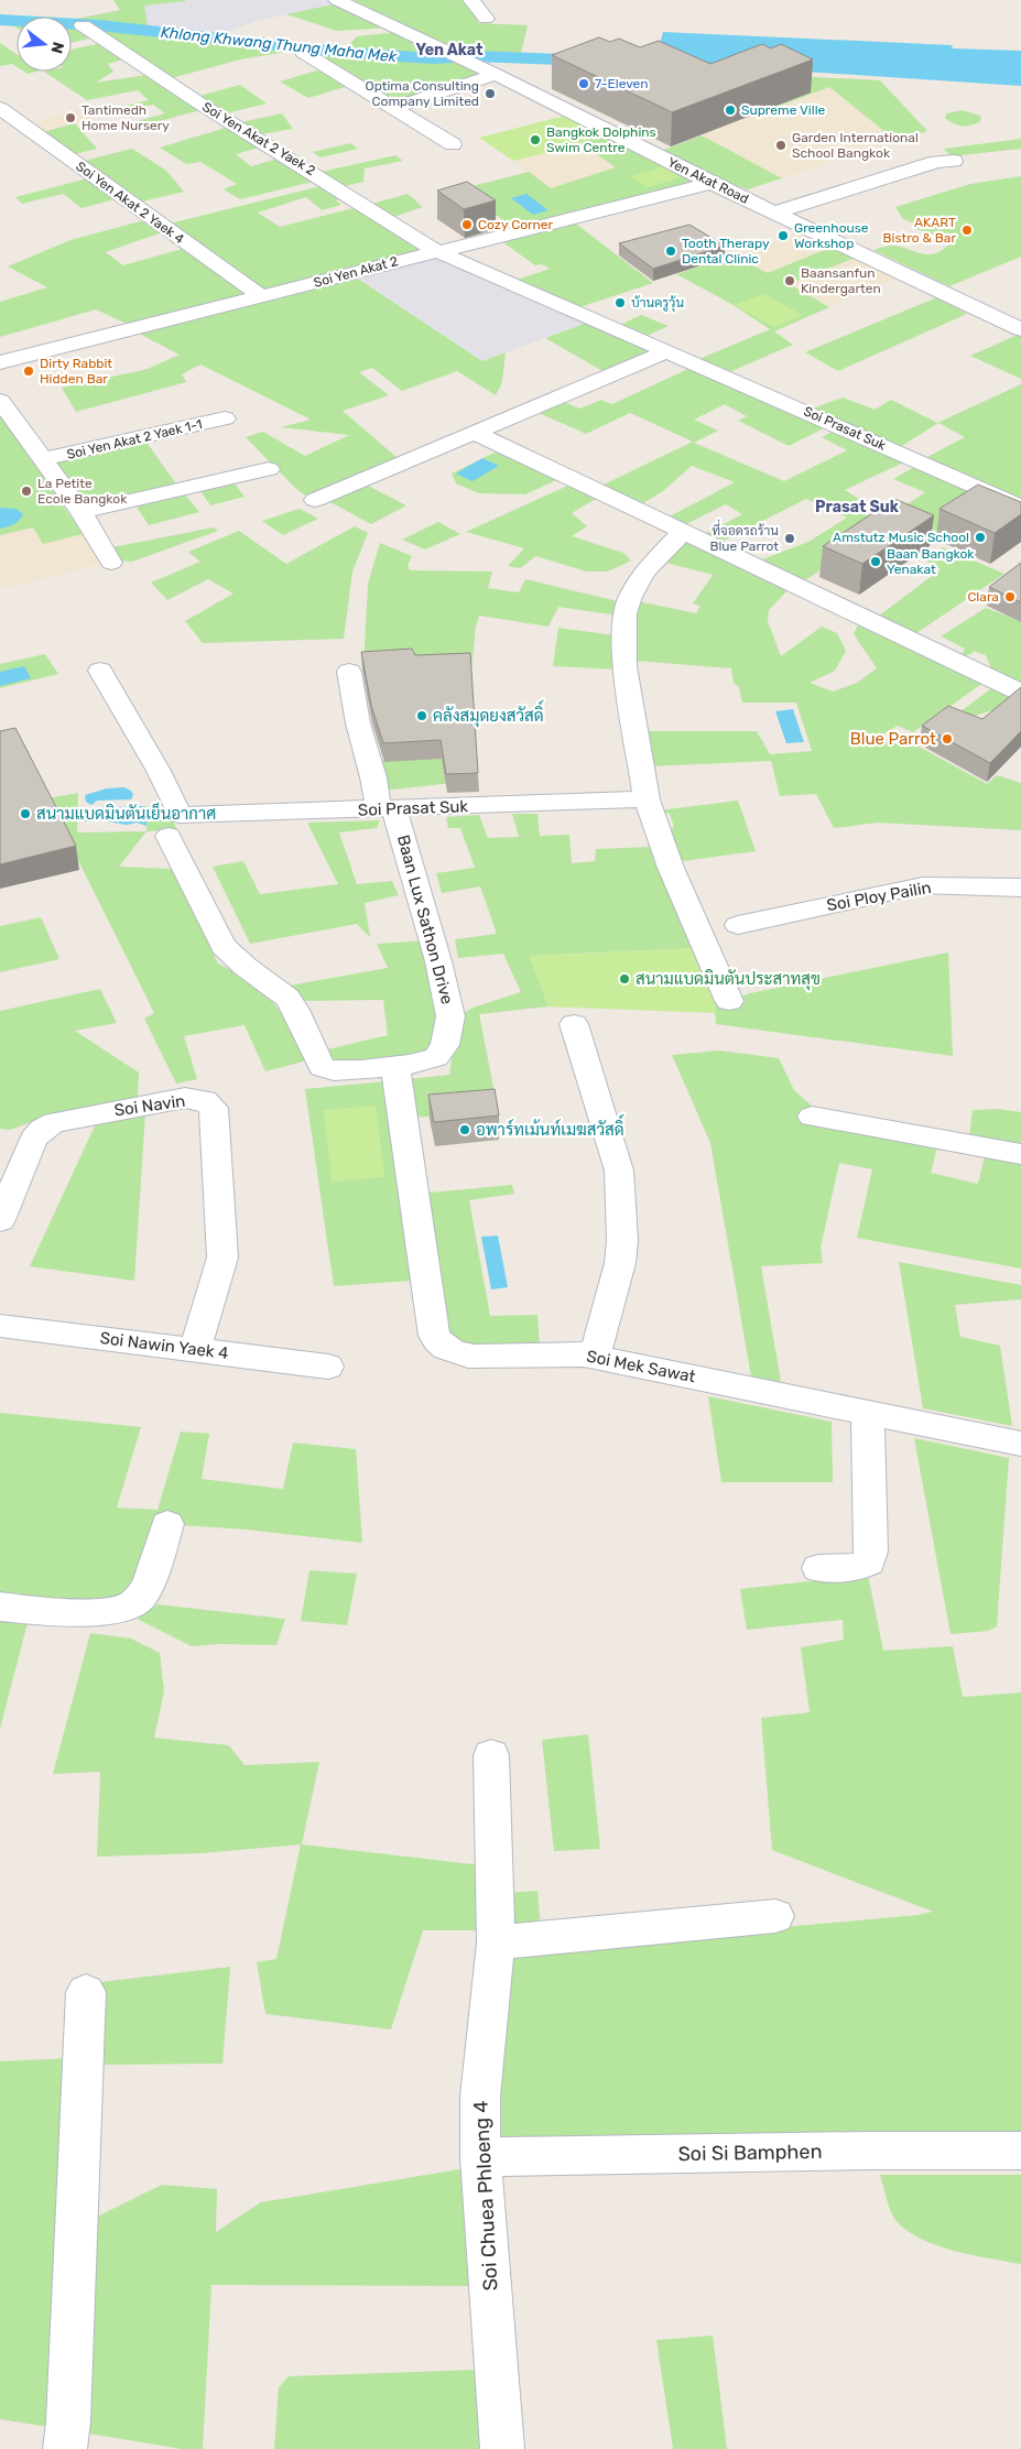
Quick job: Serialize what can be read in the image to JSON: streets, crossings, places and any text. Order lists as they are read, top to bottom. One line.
{"streets":{"street":["Soi Yen Akat 2 Yaek 2","Yen Akat Road","Soi Yen Akat 2 Yaek 4","Soi Yen Akat 2","Soi Prasat Suk","Soi Yen Akat 2 Yaek 1-1","Soi Ploy Pailin","Baan Lux Sathon Drive","Soi Navin","Soi Nawin Yaek 4","Soi Mek Sawat","Soi Si Bamphen","Soi Chuea Phloeng 4"]},"crossings":[["Soi Yen Akat 2 Yaek 2","Soi Yen Akat 2"],["Soi Yen Akat 2 Yaek 2","Soi Prasat Suk"],["Yen Akat Road","Soi Yen Akat 2"],["Soi Yen Akat 2 Yaek 4","Soi Yen Akat 2"],["Soi Yen Akat 2","Soi Prasat Suk"],["Soi Prasat Suk","Baan Lux Sathon Drive"],["Baan Lux Sathon Drive","Soi Mek Sawat"],["Soi Navin","Soi Nawin Yaek 4"],["Soi Si Bamphen","Soi Chuea Phloeng 4"]],"districts":["Yen Akat","Prasat Suk"],"water":["Khlong Khwang Thung Maha Mek"],"places":["7-Eleven","Optima Consulting Company Limited","Supreme Ville","Tantimedh Home Nursery","Bangkok Dolphins Swim Centre","Garden International School Bangkok","Cozy Corner","AKART Bistro & Bar","Greenhouse Workshop","Tooth Therapy Dental Clinic","Baansanfun Kindergarten","บ้านครูวุ้น","Dirty Rabbit Hidden Bar","La Petite Ecole Bangkok","Amstutz Music School","ที่จอดรถร้าน Blue Parrot","Baan Bangkok Yenakat","Clara","คลังสมุดยงสวัสดิ์","Blue Parrot","สนามแบดมินตันเย็นอากาศ","สนามแบดมินตันประสาทสุข","อพาร์ทเม้นท์เมฆสวัสดิ์"],"north":"right"}
